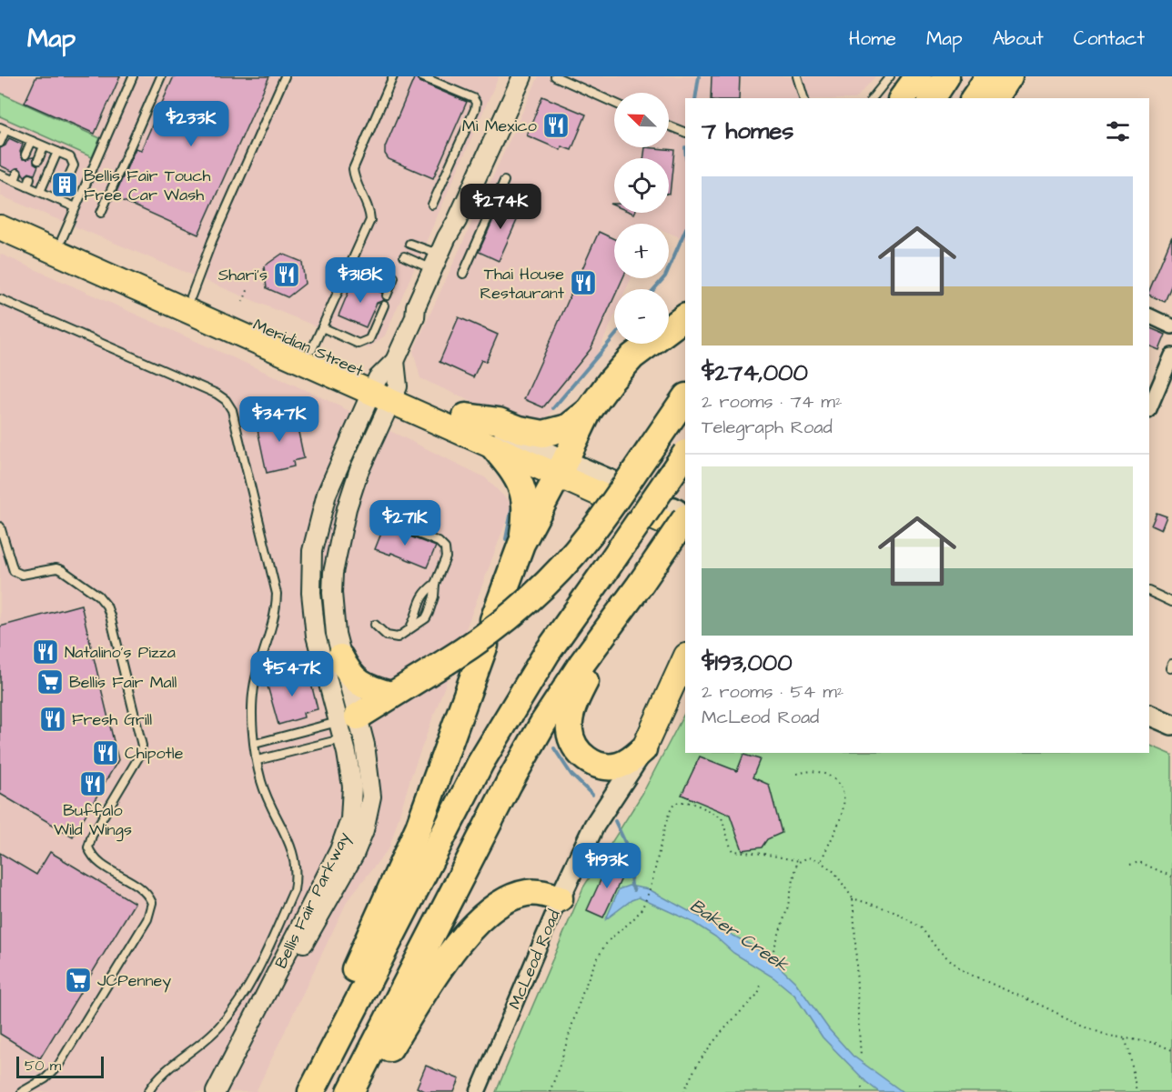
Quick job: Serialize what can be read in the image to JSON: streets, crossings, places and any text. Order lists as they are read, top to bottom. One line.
{"streets":{"highway":["Meridian Street","McLeod Road"],"street":["Bellis Fair Parkway"]},"crossings":[["Meridian Street","Bellis Fair Parkway"]],"water":["Baker Creek"],"places":{"restaurant":["Mi Mexico","Shari's","Thai House Restaurant","Natalino's Pizza","Fresh Grill","Chipotle","Buffalo Wild Wings"],"building":["Bellis Fair Touch Free Car Wash"],"supermarket":["Bellis Fair Mall","JCPenney"]},"scale_bar":"50 m","north":"top left","page":{"header":"Map","nav":["Home","Map","About","Contact"],"map_buttons":["+","−"],"heading":"7 homes","price":["$233K","$274K","$318K","$347K","$271K","$547K","$193K"],"list":[{"name":"$274,000","note":"2 rooms · 74 m² · Telegraph Road"},{"name":"$193,000","note":"2 rooms · 54 m² · McLeod Road"}],"scale":"50 m"}}
